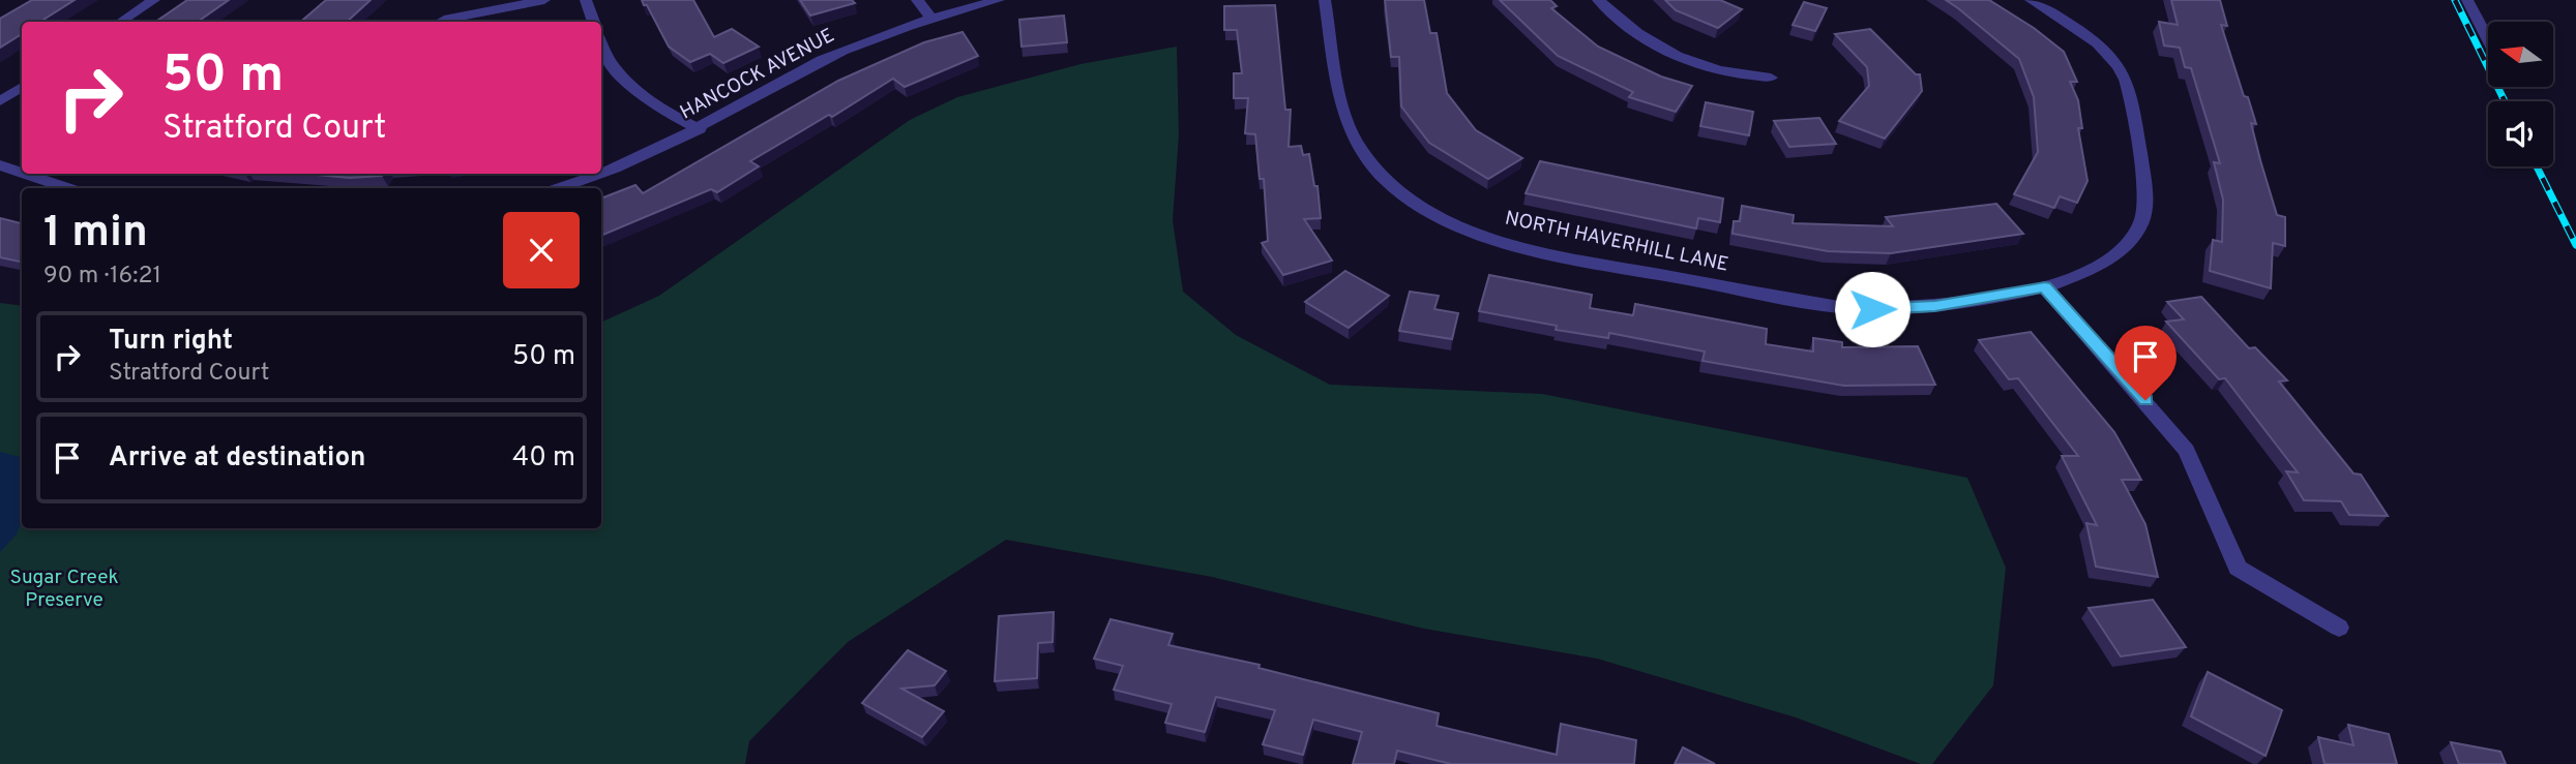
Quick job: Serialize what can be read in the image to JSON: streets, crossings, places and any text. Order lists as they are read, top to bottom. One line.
{"streets":{"street":["HANCOCK AVENUE","NORTH HAVERHILL LANE"]},"parks":["Sugar Creek Preserve"],"north":"left","page":{"turn":["50 m","Stratford Court"],"heading":["1 min","90 m · 16:21"],"list":[{"name":"Turn right","note":"Stratford Court","value":"50 m"},{"name":"Arrive at destination","value":"40 m"}]}}
